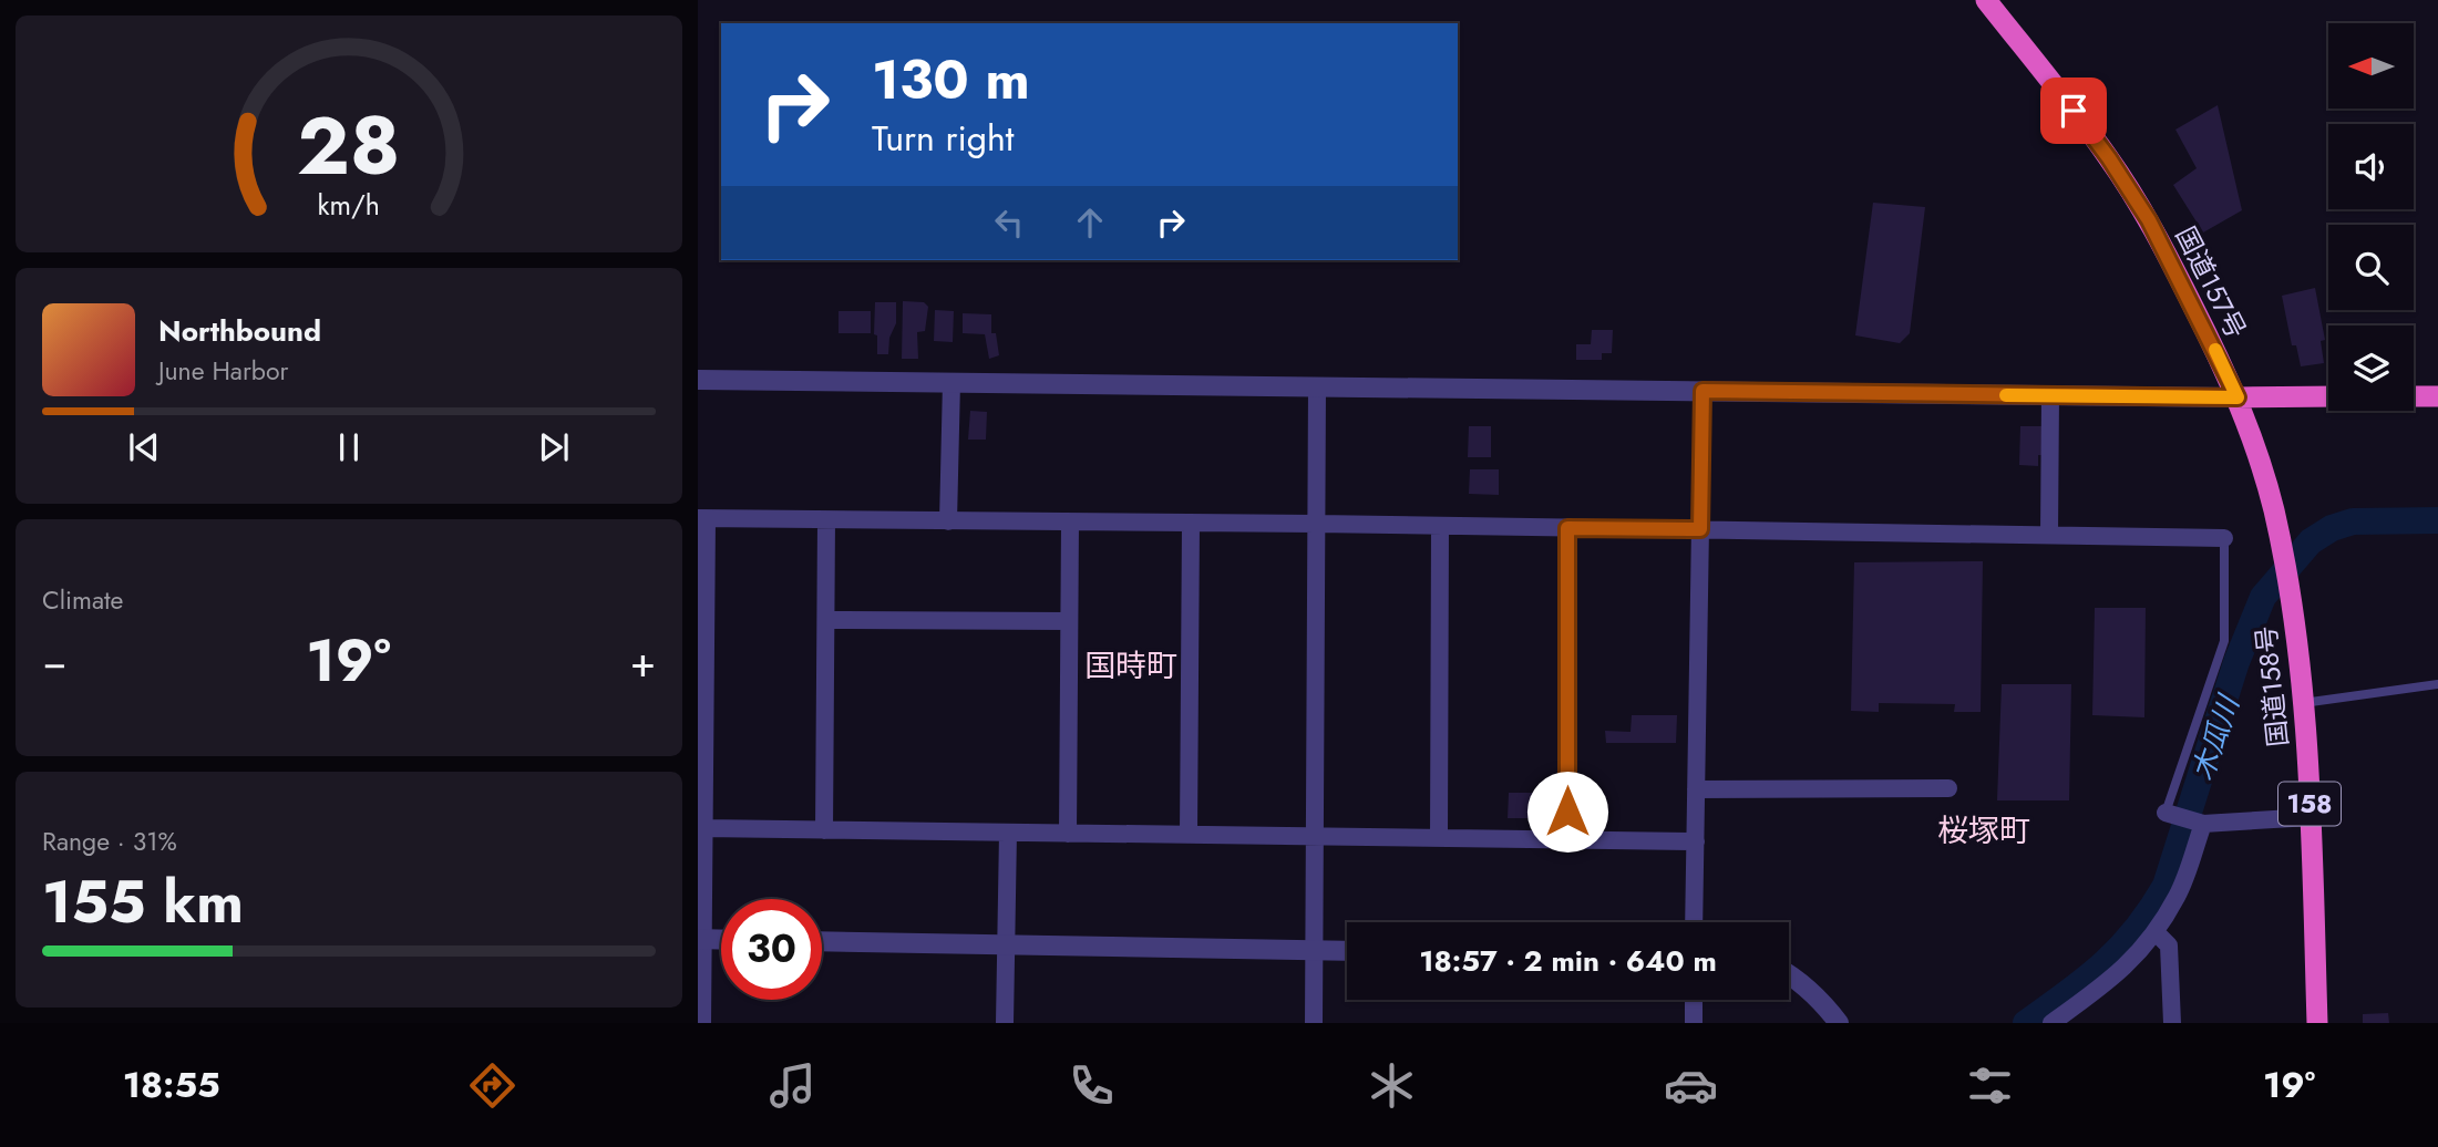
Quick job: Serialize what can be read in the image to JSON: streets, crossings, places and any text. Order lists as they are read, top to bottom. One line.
{"streets":{"highway":["国道157号","国道158号","158"]},"crossings":[["国道157号","国道158号"]],"districts":["国時町","桜塚町"],"water":["木瓜川"],"north":"left","page":{"turn":["130 m","Turn right"],"song":["Northbound","June Harbor"],"tile":["Climate",["Range · 31%","155 km"]],"heat":["−","19°","+"],"limit":"30","trip":"18:57 · 2 min · 640 m","tabs":["18:55","19°"],"gauge":["28","km/h"]}}
